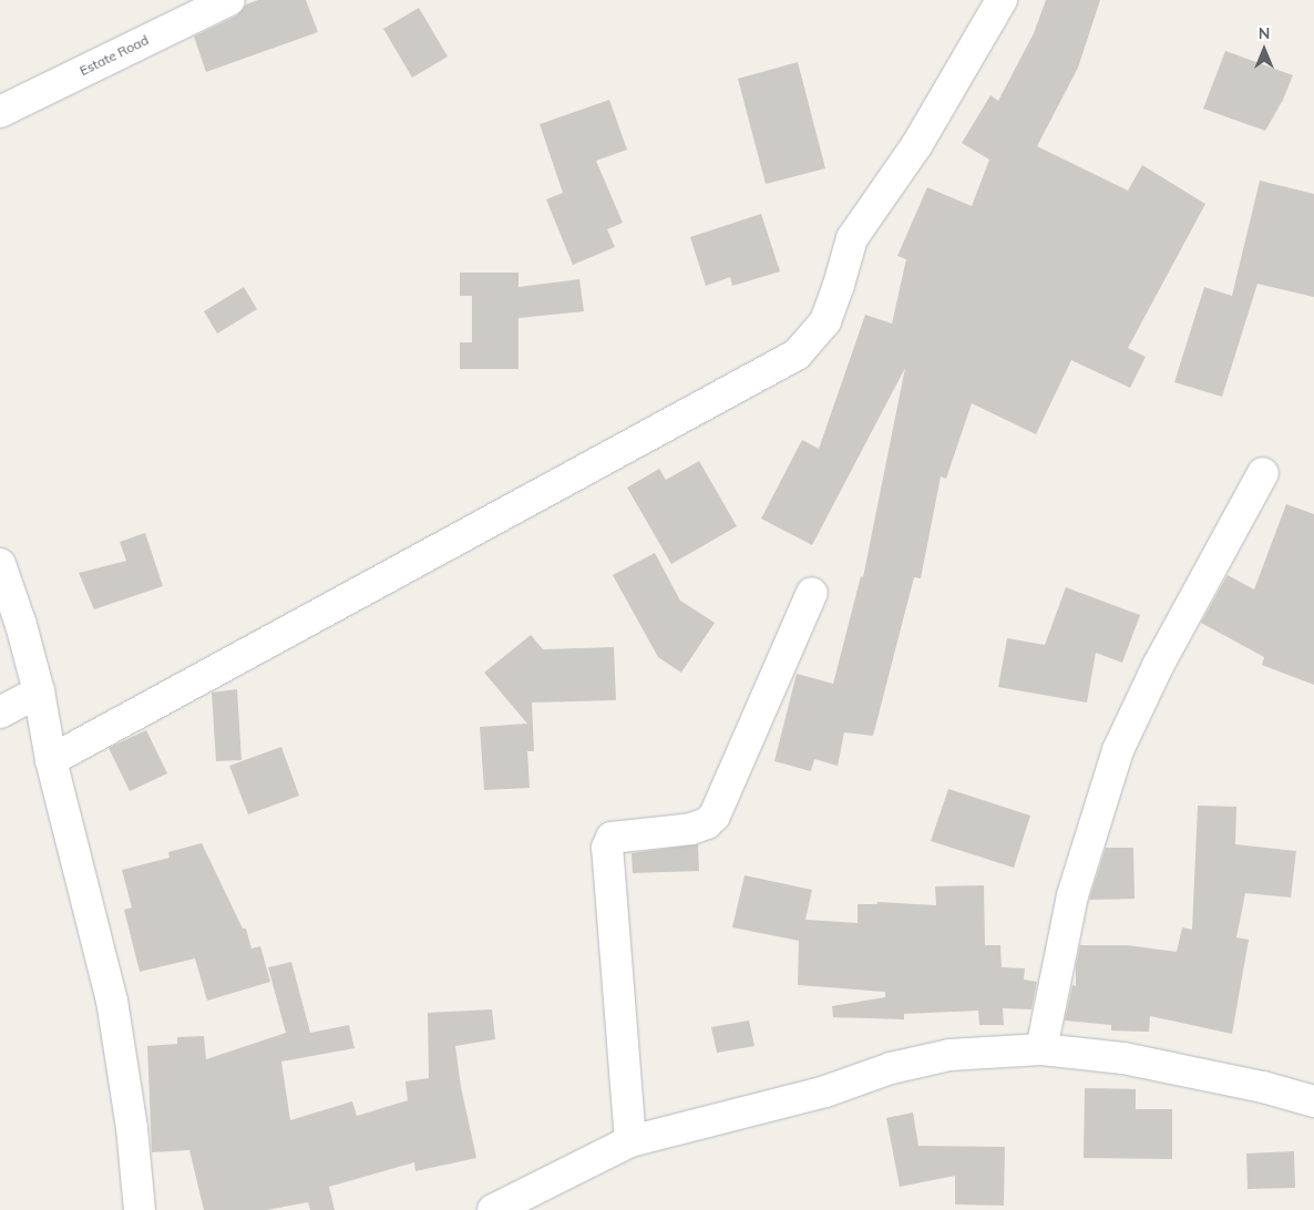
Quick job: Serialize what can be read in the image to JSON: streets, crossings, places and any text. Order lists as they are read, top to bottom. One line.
{"streets":{"street":["Estate Road"]},"north":"top"}
